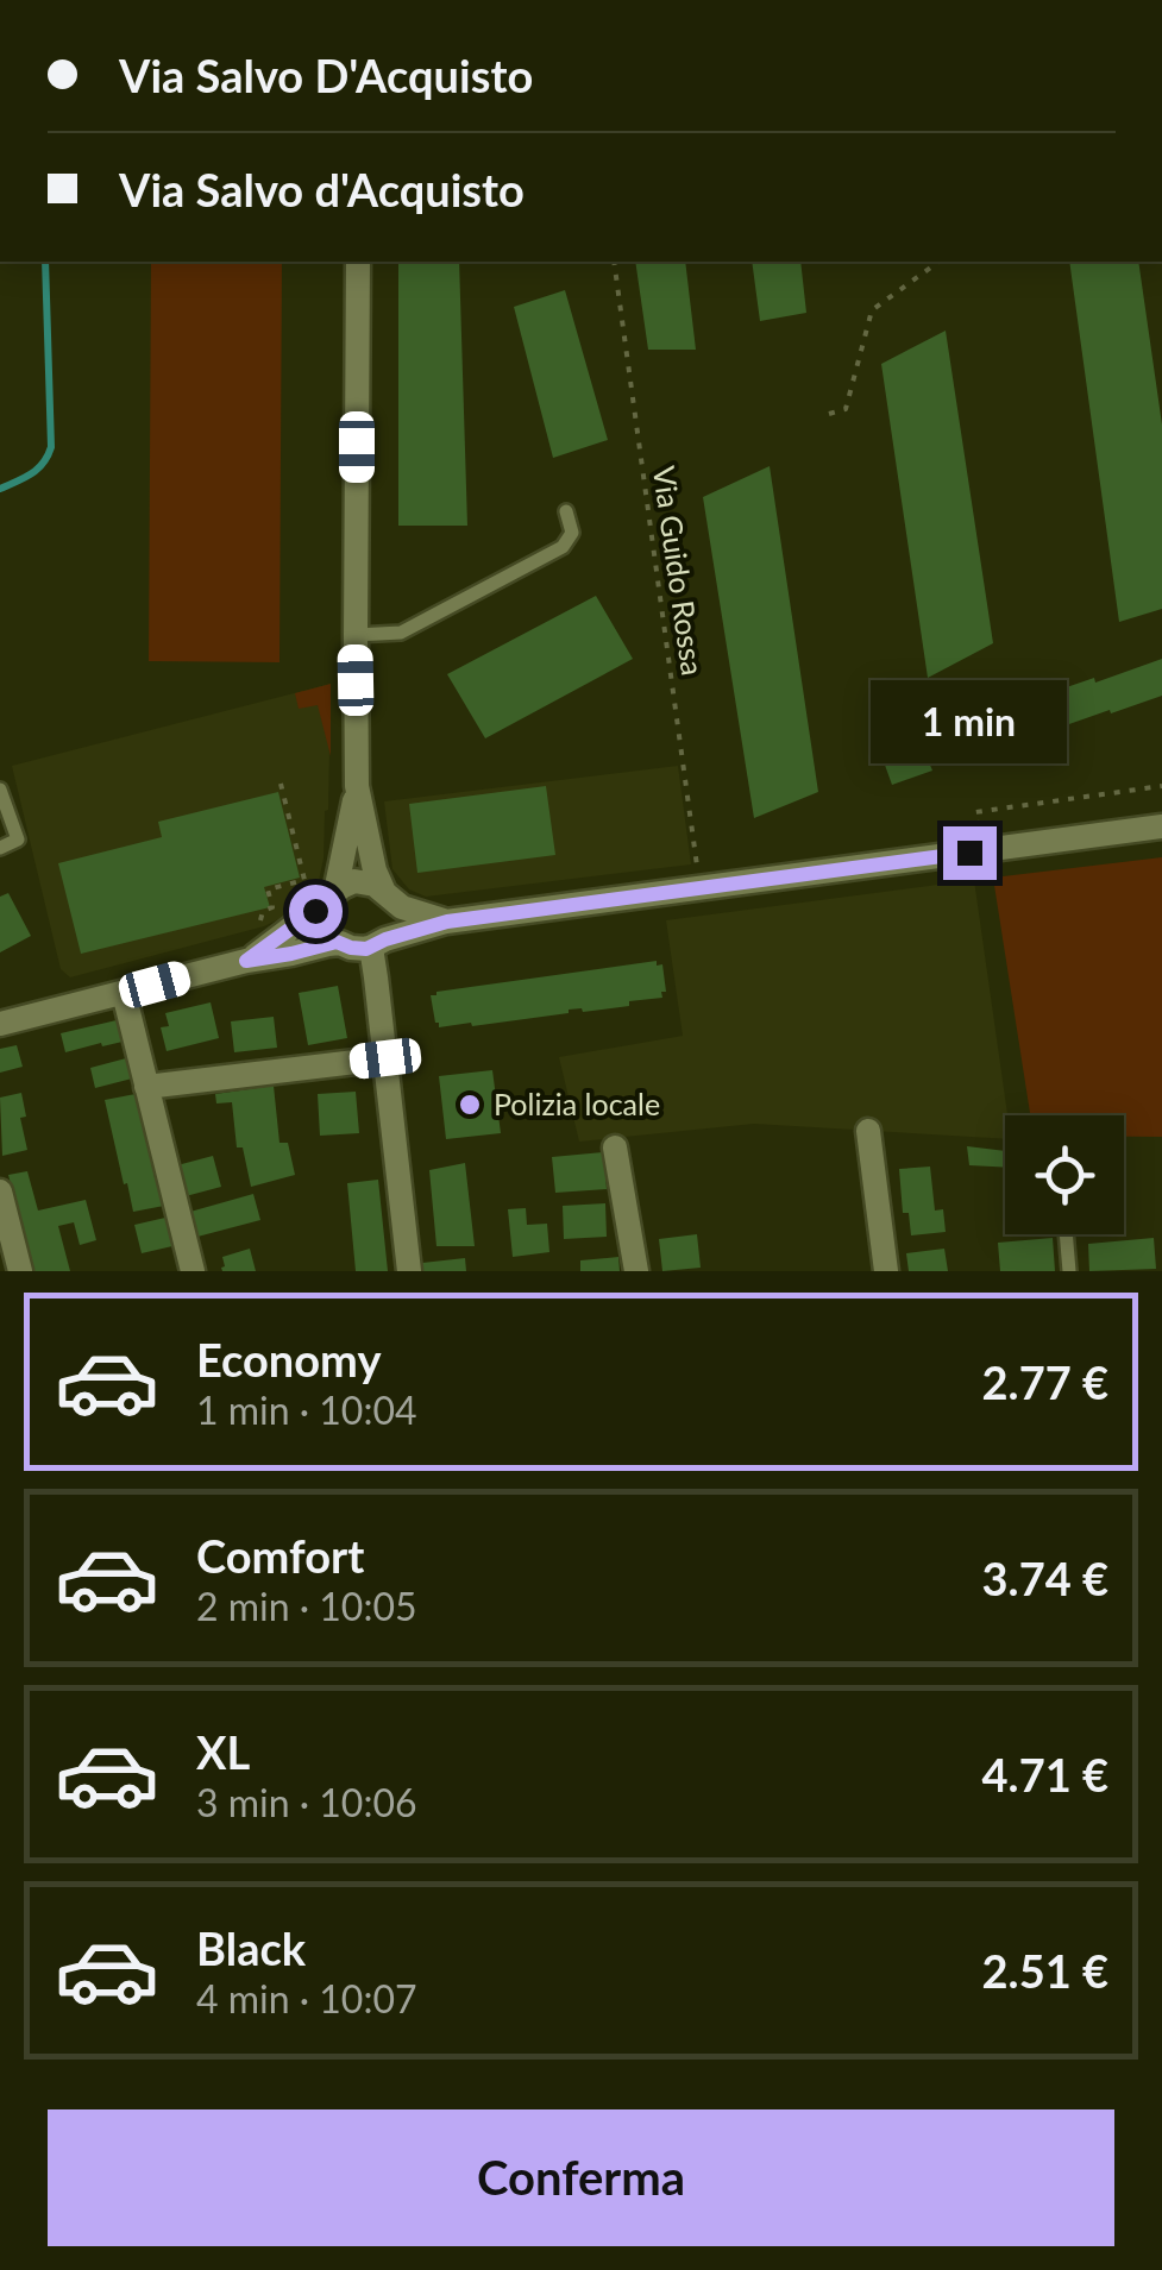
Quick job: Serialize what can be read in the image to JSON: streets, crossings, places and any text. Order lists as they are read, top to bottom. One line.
{"streets":{"path":["Via Guido Rossa"]},"places":["Polizia locale"],"page":{"banner":["Via Salvo D'Acquisto","Via Salvo d'Acquisto"],"bubble":"1 min","list":[{"name":"Economy","note":"1 min · 10:04","value":"2.77 €"},{"name":"Comfort","note":"2 min · 10:05","value":"3.74 €"},{"name":"XL","note":"3 min · 10:06","value":"4.71 €"},{"name":"Black","note":"4 min · 10:07","value":"2.51 €"}],"buttons":"Conferma"}}
